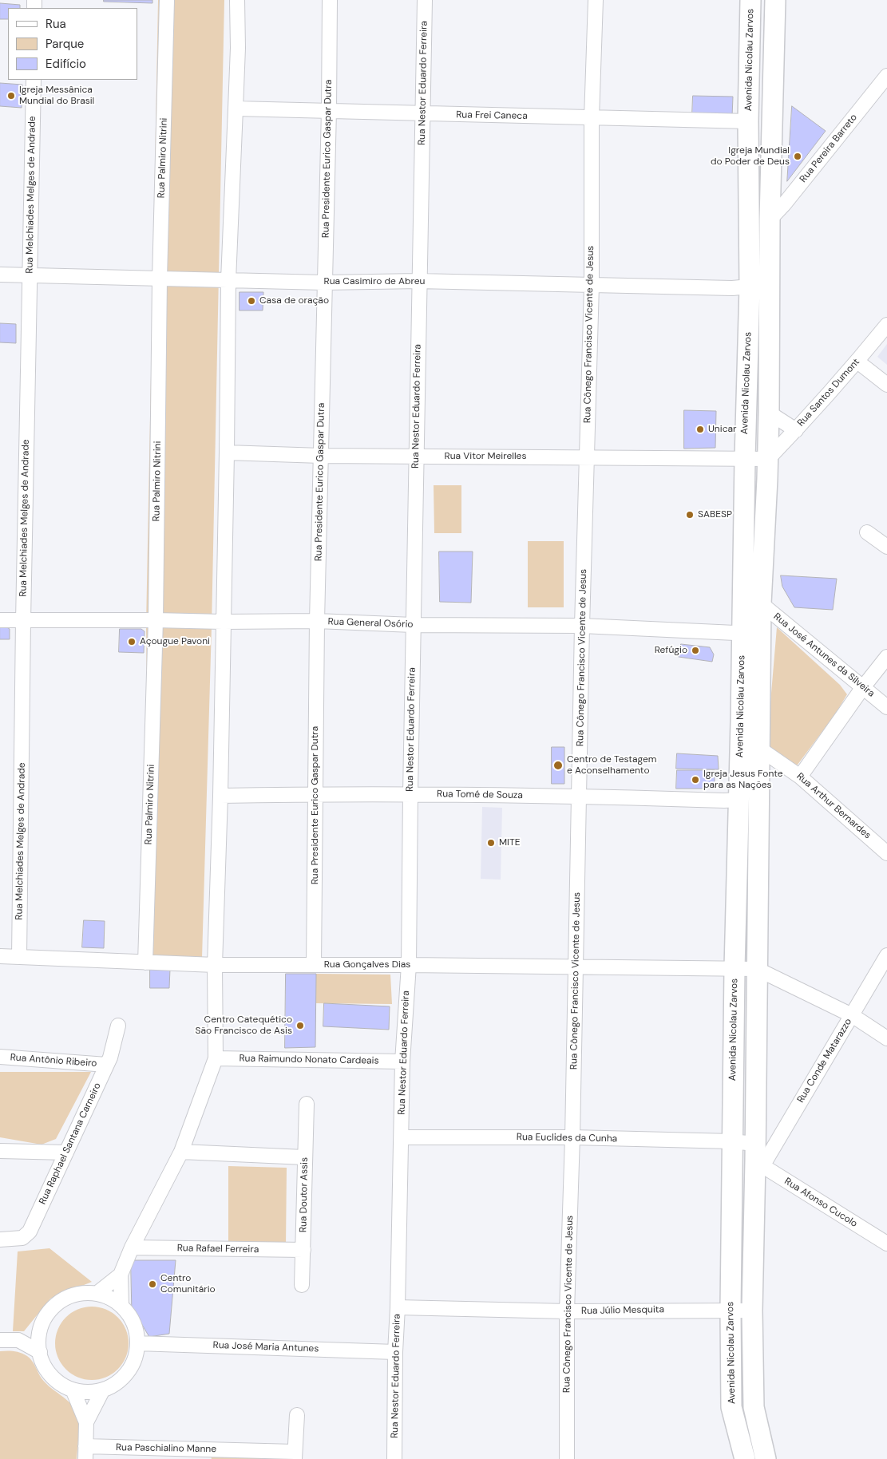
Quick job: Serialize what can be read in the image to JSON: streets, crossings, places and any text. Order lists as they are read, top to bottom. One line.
{"streets":{"main road":["Avenida Nicolau Zarvos"],"street":["Rua Nestor Eduardo Ferreira","Rua Frei Caneca","Rua Pereira Barreto","Rua Palmiro Nitrini","Rua Presidente Eurico Gaspar Dutra","Rua Melchiades Melges de Andrade","Rua Casimiro de Abreu","Rua Cônego Francisco Vicente de Jesus","Rua Santos Dumont","Rua Vitor Meirelles","Rua General Osório","Rua José Antunes da Silveira","Rua Tomé de Souza","Rua Arthur Bernardes","Rua Gonçalves Dias","Rua Raimundo Nonato Cardeais","Rua Antônio Ribeiro","Rua Conde Matarazzo","Rua Euclides da Cunha","Rua Raphael Santana Carneiro","Rua Doutor Assis","Rua Afonso Cucolo","Rua Rafael Ferreira","Rua Júlio Mesquita","Rua José Maria Antunes","Rua Paschialino Manne"]},"crossings":[["Avenida Nicolau Zarvos","Rua Frei Caneca"],["Avenida Nicolau Zarvos","Rua Pereira Barreto"],["Avenida Nicolau Zarvos","Rua Casimiro de Abreu"],["Avenida Nicolau Zarvos","Rua Santos Dumont"],["Avenida Nicolau Zarvos","Rua Vitor Meirelles"],["Avenida Nicolau Zarvos","Rua General Osório"],["Avenida Nicolau Zarvos","Rua José Antunes da Silveira"],["Avenida Nicolau Zarvos","Rua Tomé de Souza"],["Avenida Nicolau Zarvos","Rua Arthur Bernardes"],["Avenida Nicolau Zarvos","Rua Gonçalves Dias"],["Avenida Nicolau Zarvos","Rua Conde Matarazzo"],["Avenida Nicolau Zarvos","Rua Euclides da Cunha"],["Avenida Nicolau Zarvos","Rua Afonso Cucolo"],["Avenida Nicolau Zarvos","Rua Júlio Mesquita"],["Rua Nestor Eduardo Ferreira","Rua Frei Caneca"],["Rua Nestor Eduardo Ferreira","Rua Casimiro de Abreu"],["Rua Nestor Eduardo Ferreira","Rua Vitor Meirelles"],["Rua Nestor Eduardo Ferreira","Rua General Osório"],["Rua Nestor Eduardo Ferreira","Rua Tomé de Souza"],["Rua Nestor Eduardo Ferreira","Rua Gonçalves Dias"],["Rua Nestor Eduardo Ferreira","Rua Raimundo Nonato Cardeais"],["Rua Nestor Eduardo Ferreira","Rua Euclides da Cunha"],["Rua Nestor Eduardo Ferreira","Rua Júlio Mesquita"],["Rua Nestor Eduardo Ferreira","Rua José Maria Antunes"],["Rua Frei Caneca","Rua Presidente Eurico Gaspar Dutra"],["Rua Frei Caneca","Rua Cônego Francisco Vicente de Jesus"],["Rua Palmiro Nitrini","Rua Casimiro de Abreu"],["Rua Palmiro Nitrini","Rua General Osório"],["Rua Palmiro Nitrini","Rua Gonçalves Dias"],["Rua Presidente Eurico Gaspar Dutra","Rua Casimiro de Abreu"],["Rua Presidente Eurico Gaspar Dutra","Rua Vitor Meirelles"],["Rua Presidente Eurico Gaspar Dutra","Rua General Osório"],["Rua Presidente Eurico Gaspar Dutra","Rua Tomé de Souza"],["Rua Presidente Eurico Gaspar Dutra","Rua Gonçalves Dias"],["Rua Melchiades Melges de Andrade","Rua Casimiro de Abreu"],["Rua Melchiades Melges de Andrade","Rua General Osório"],["Rua Melchiades Melges de Andrade","Rua Gonçalves Dias"],["Rua Casimiro de Abreu","Rua Cônego Francisco Vicente de Jesus"],["Rua Cônego Francisco Vicente de Jesus","Rua Vitor Meirelles"],["Rua Cônego Francisco Vicente de Jesus","Rua General Osório"],["Rua Cônego Francisco Vicente de Jesus","Rua Tomé de Souza"],["Rua Cônego Francisco Vicente de Jesus","Rua Gonçalves Dias"],["Rua Cônego Francisco Vicente de Jesus","Rua Euclides da Cunha"],["Rua Cônego Francisco Vicente de Jesus","Rua Júlio Mesquita"],["Rua Santos Dumont","Rua Vitor Meirelles"],["Rua Antônio Ribeiro","Rua Raphael Santana Carneiro"],["Rua Conde Matarazzo","Rua Euclides da Cunha"],["Rua Conde Matarazzo","Rua Afonso Cucolo"],["Rua Euclides da Cunha","Rua Afonso Cucolo"],["Rua Doutor Assis","Rua Rafael Ferreira"]],"places":["Igreja Messânica Mundial do Brasil","Igreja Mundial do Poder de Deus","Casa de oração","Unicar","SABESP","Açougue Pavoni","Refúgio","Centro de Testagem e Aconselhamento","Igreja Jesus Fonte para as Nações","MITE","Centro Catequético São Francisco de Asis","Centro Comunitário"],"legend":["Rua","Parque","Edifício"]}
